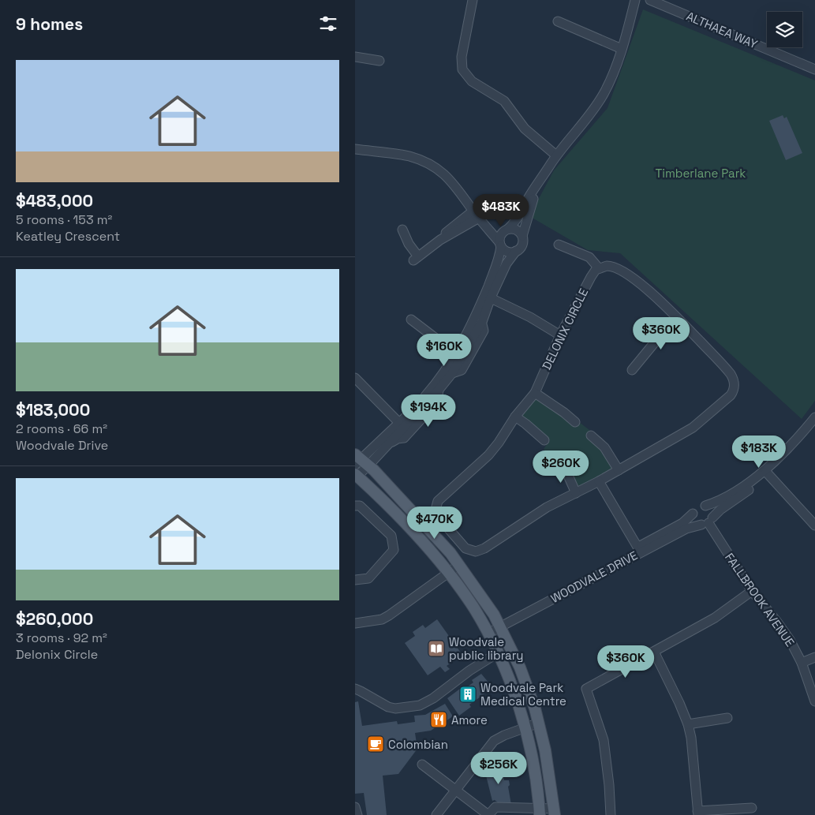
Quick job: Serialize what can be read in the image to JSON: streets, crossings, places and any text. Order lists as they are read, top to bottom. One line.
{"streets":{"street":["ALTHAEA WAY","DELONIX CIRCLE","WOODVALE DRIVE","FALLBROOK AVENUE"]},"crossings":[["WOODVALE DRIVE","FALLBROOK AVENUE"]],"parks":["Timberlane Park"],"places":{"library":["Woodvale public library"],"building":["Woodvale Park Medical Centre"],"restaurant":["Amore"],"cafe":["Colombian"]},"page":{"heading":"9 homes","list":[{"name":"$483,000","note":"5 rooms · 153 m² · Keatley Crescent"},{"name":"$183,000","note":"2 rooms · 66 m² · Woodvale Drive"},{"name":"$260,000","note":"3 rooms · 92 m² · Delonix Circle"}],"price":["$483K","$360K","$160K","$194K","$183K","$260K","$470K","$360K","$256K"]}}
